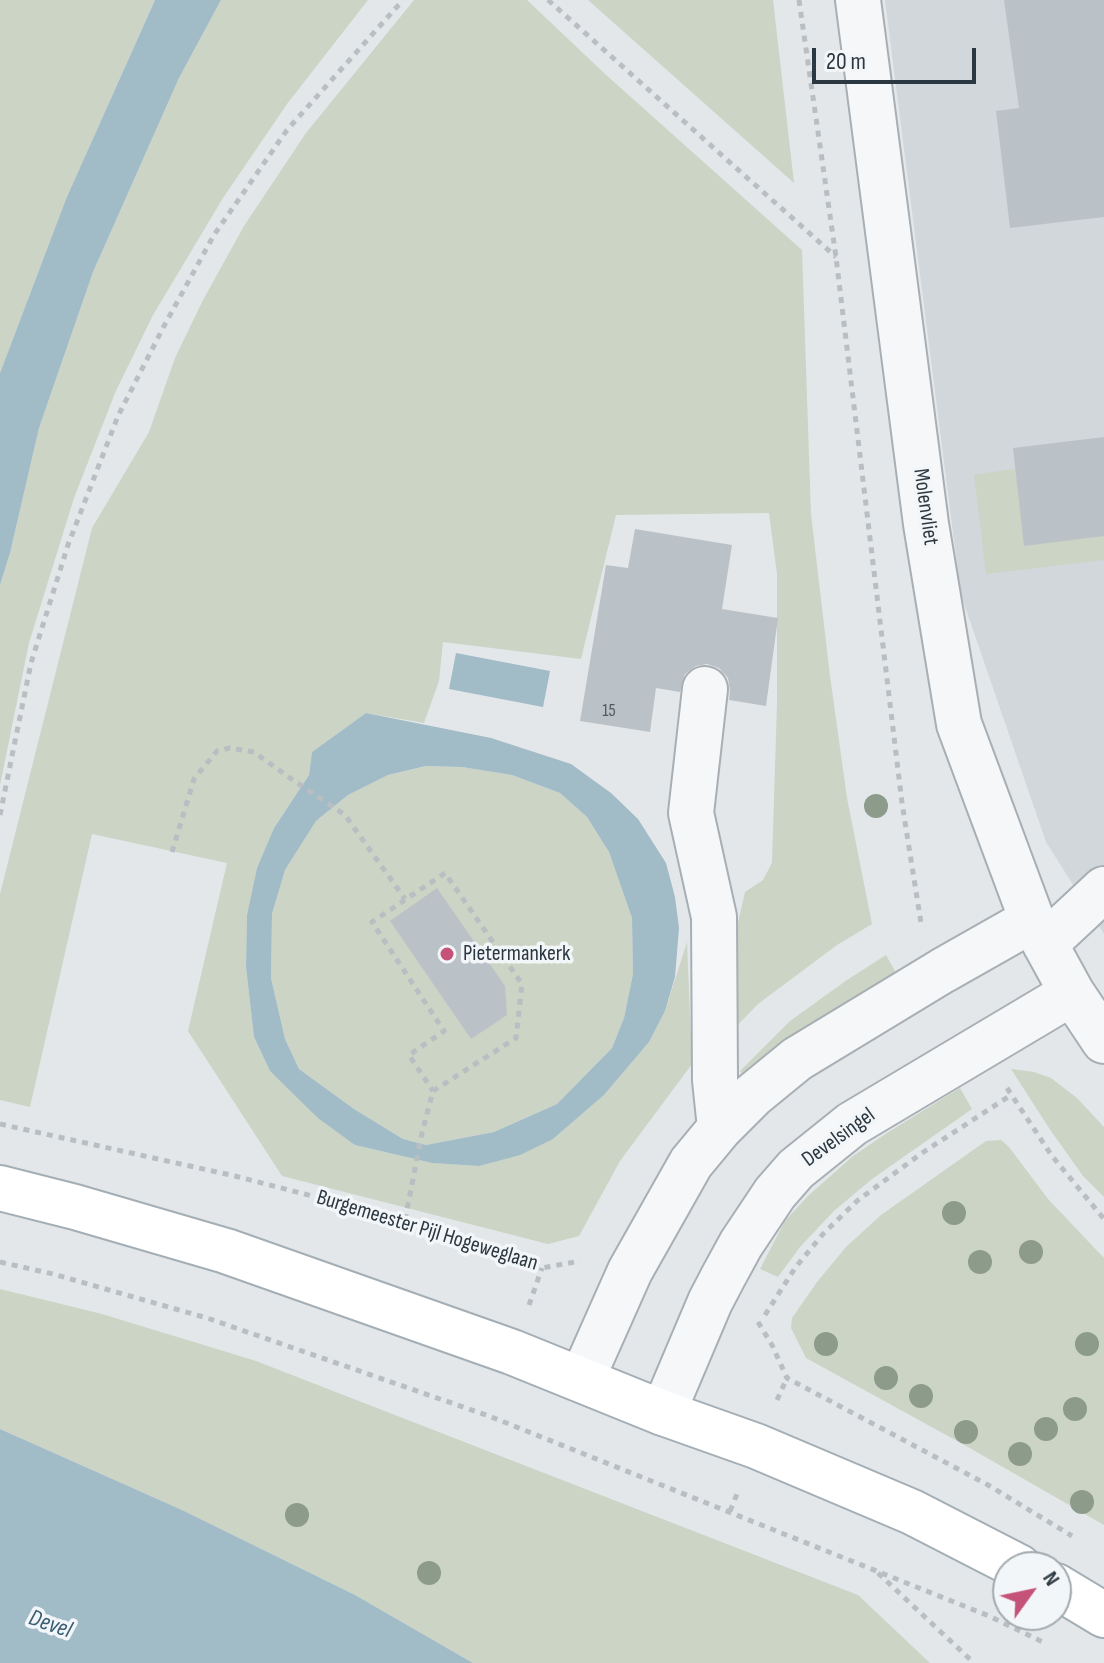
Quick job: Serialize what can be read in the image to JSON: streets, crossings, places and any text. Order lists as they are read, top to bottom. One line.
{"streets":{"street":["Molenvliet","Develsingel"],"path":["Burgemeester Pijl Hogeweglaan"]},"crossings":[["Molenvliet","Develsingel"]],"water":["Devel"],"places":["Pietermankerk"],"house_numbers":["15"],"scale_bar":"20 m","north":"top right"}
